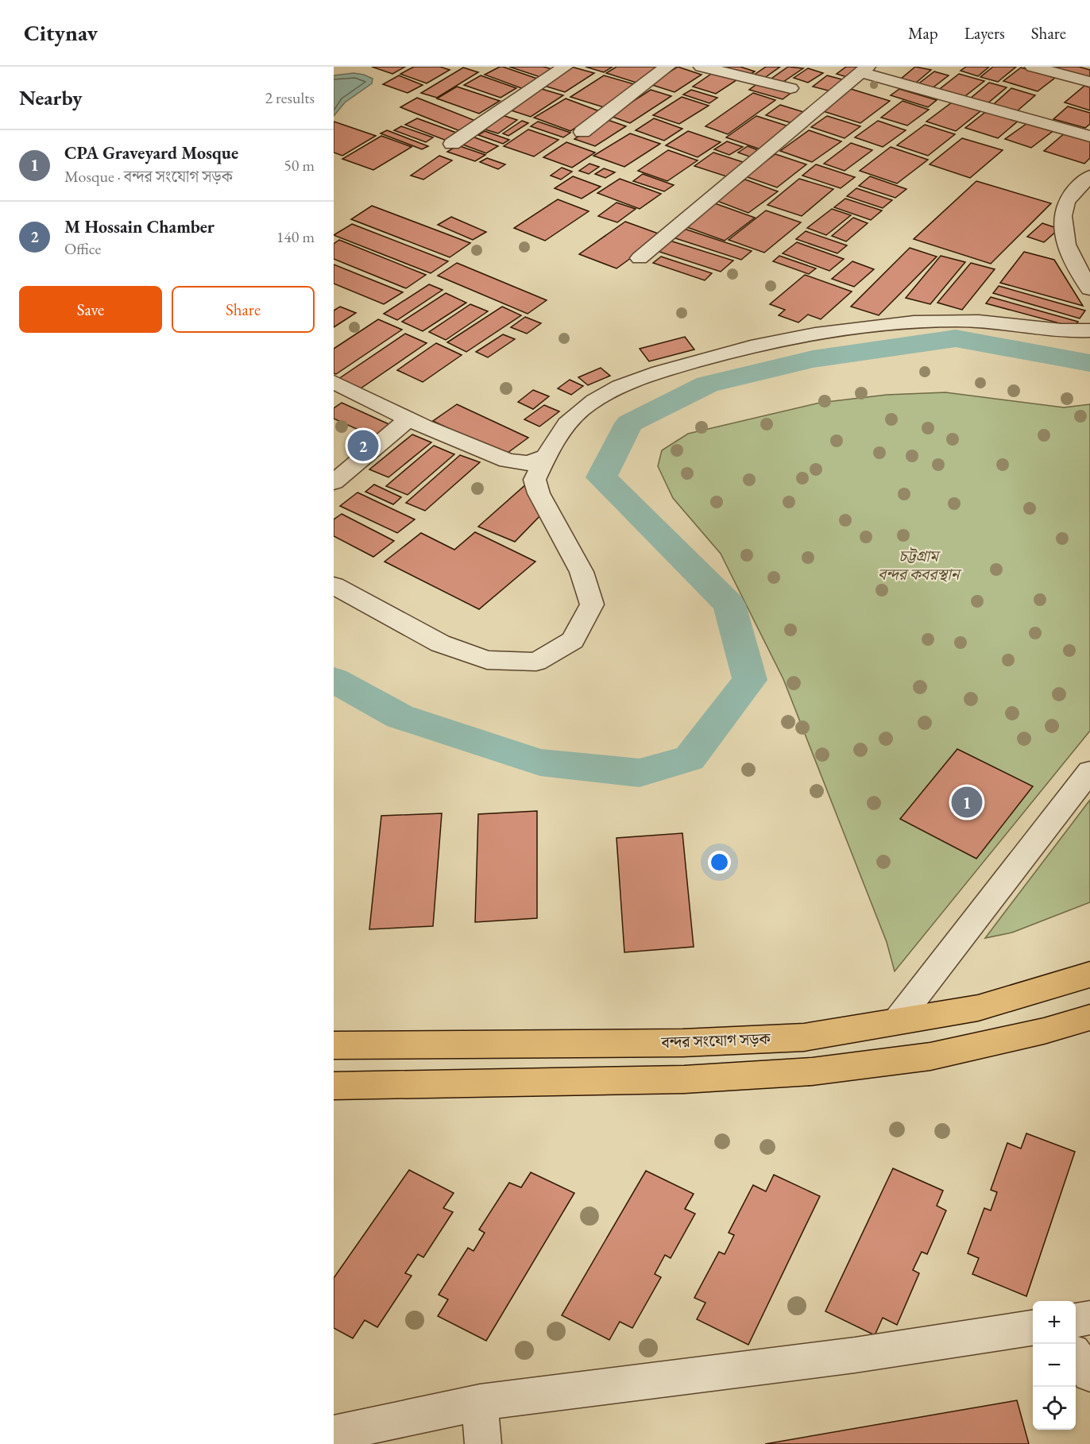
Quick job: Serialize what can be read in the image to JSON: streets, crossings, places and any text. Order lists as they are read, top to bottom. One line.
{"streets":{"highway":["বন্দর সংযোগ সড়ক"]},"parks":["চট্টগ্রাম বন্দর কবরস্থান"],"page":{"header":"Citynav","nav":["Map","Layers","Share"],"heading":["Nearby","2 results"],"list":[{"mark":"1","name":"CPA Graveyard Mosque","note":"Mosque · বন্দর সংযোগ সড়ক","value":"50 m"},{"mark":"2","name":"M Hossain Chamber","note":"Office","value":"140 m"}],"buttons":["Save","Share"],"pins":["2","1"],"map_buttons":["+","−"]}}
